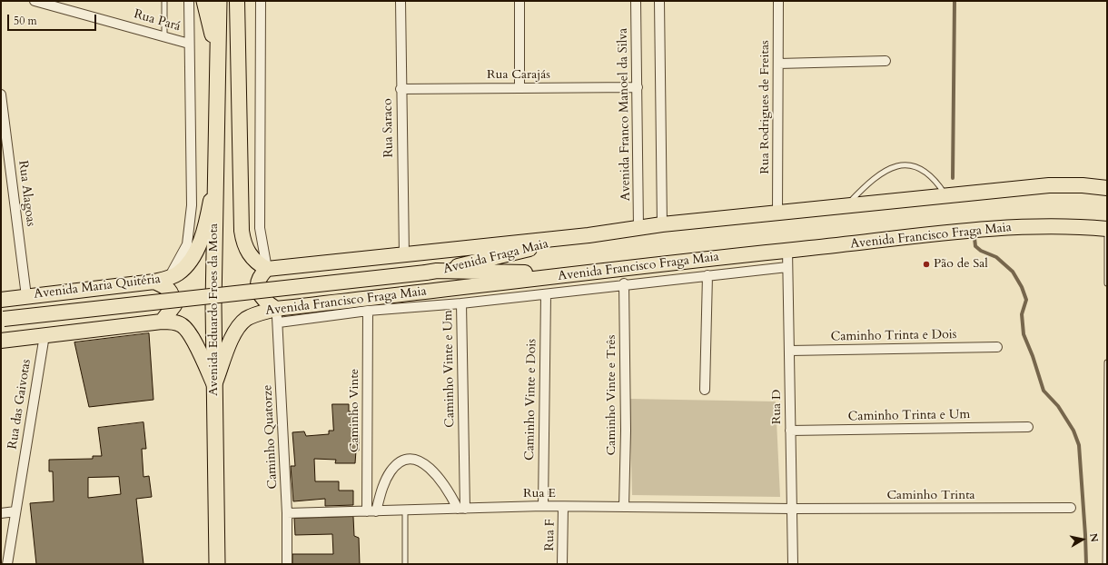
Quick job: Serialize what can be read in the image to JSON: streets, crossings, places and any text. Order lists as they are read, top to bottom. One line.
{"streets":{"highway":["Avenida Eduardo Froes da Mota"],"main road":["Avenida Francisco Fraga Maia","Avenida Fraga Maia","Avenida Maria Quitéria"],"street":["Rua Pará","Rua Carajás","Rua Rodrigues de Freitas","Avenida Franco Manoel da Silva","Rua Saraco","Rua Alagoas","Caminho Trinta e Dois","Caminho Vinte e Um","Caminho Vinte e Três","Caminho Vinte e Dois","Rua das Gaivotas","Rua D","Caminho Vinte","Caminho Trinta e Um","Caminho Quatorze","Rua E","Caminho Trinta","Rua F"]},"crossings":[["Rua Carajás","Avenida Franco Manoel da Silva"],["Rua Carajás","Rua Saraco"],["Rua Alagoas","Avenida Maria Quitéria"],["Avenida Francisco Fraga Maia","Avenida Fraga Maia"],["Avenida Francisco Fraga Maia","Avenida Eduardo Froes da Mota"],["Avenida Francisco Fraga Maia","Caminho Vinte e Um"],["Avenida Francisco Fraga Maia","Rua D"],["Avenida Francisco Fraga Maia","Caminho Quatorze"],["Avenida Maria Quitéria","Avenida Eduardo Froes da Mota"],["Caminho Trinta e Dois","Rua D"],["Caminho Vinte e Um","Caminho Vinte"],["Caminho Vinte e Um","Caminho Quatorze"],["Caminho Vinte e Um","Rua E"],["Caminho Vinte e Três","Rua E"],["Caminho Vinte e Dois","Rua E"],["Rua D","Caminho Trinta e Um"],["Rua D","Rua E"],["Rua D","Caminho Trinta"],["Caminho Vinte","Rua E"],["Caminho Quatorze","Rua E"],["Rua E","Caminho Trinta"],["Rua E","Rua F"]],"places":["Pão de Sal"],"scale_bar":"50 m","north":"right"}
